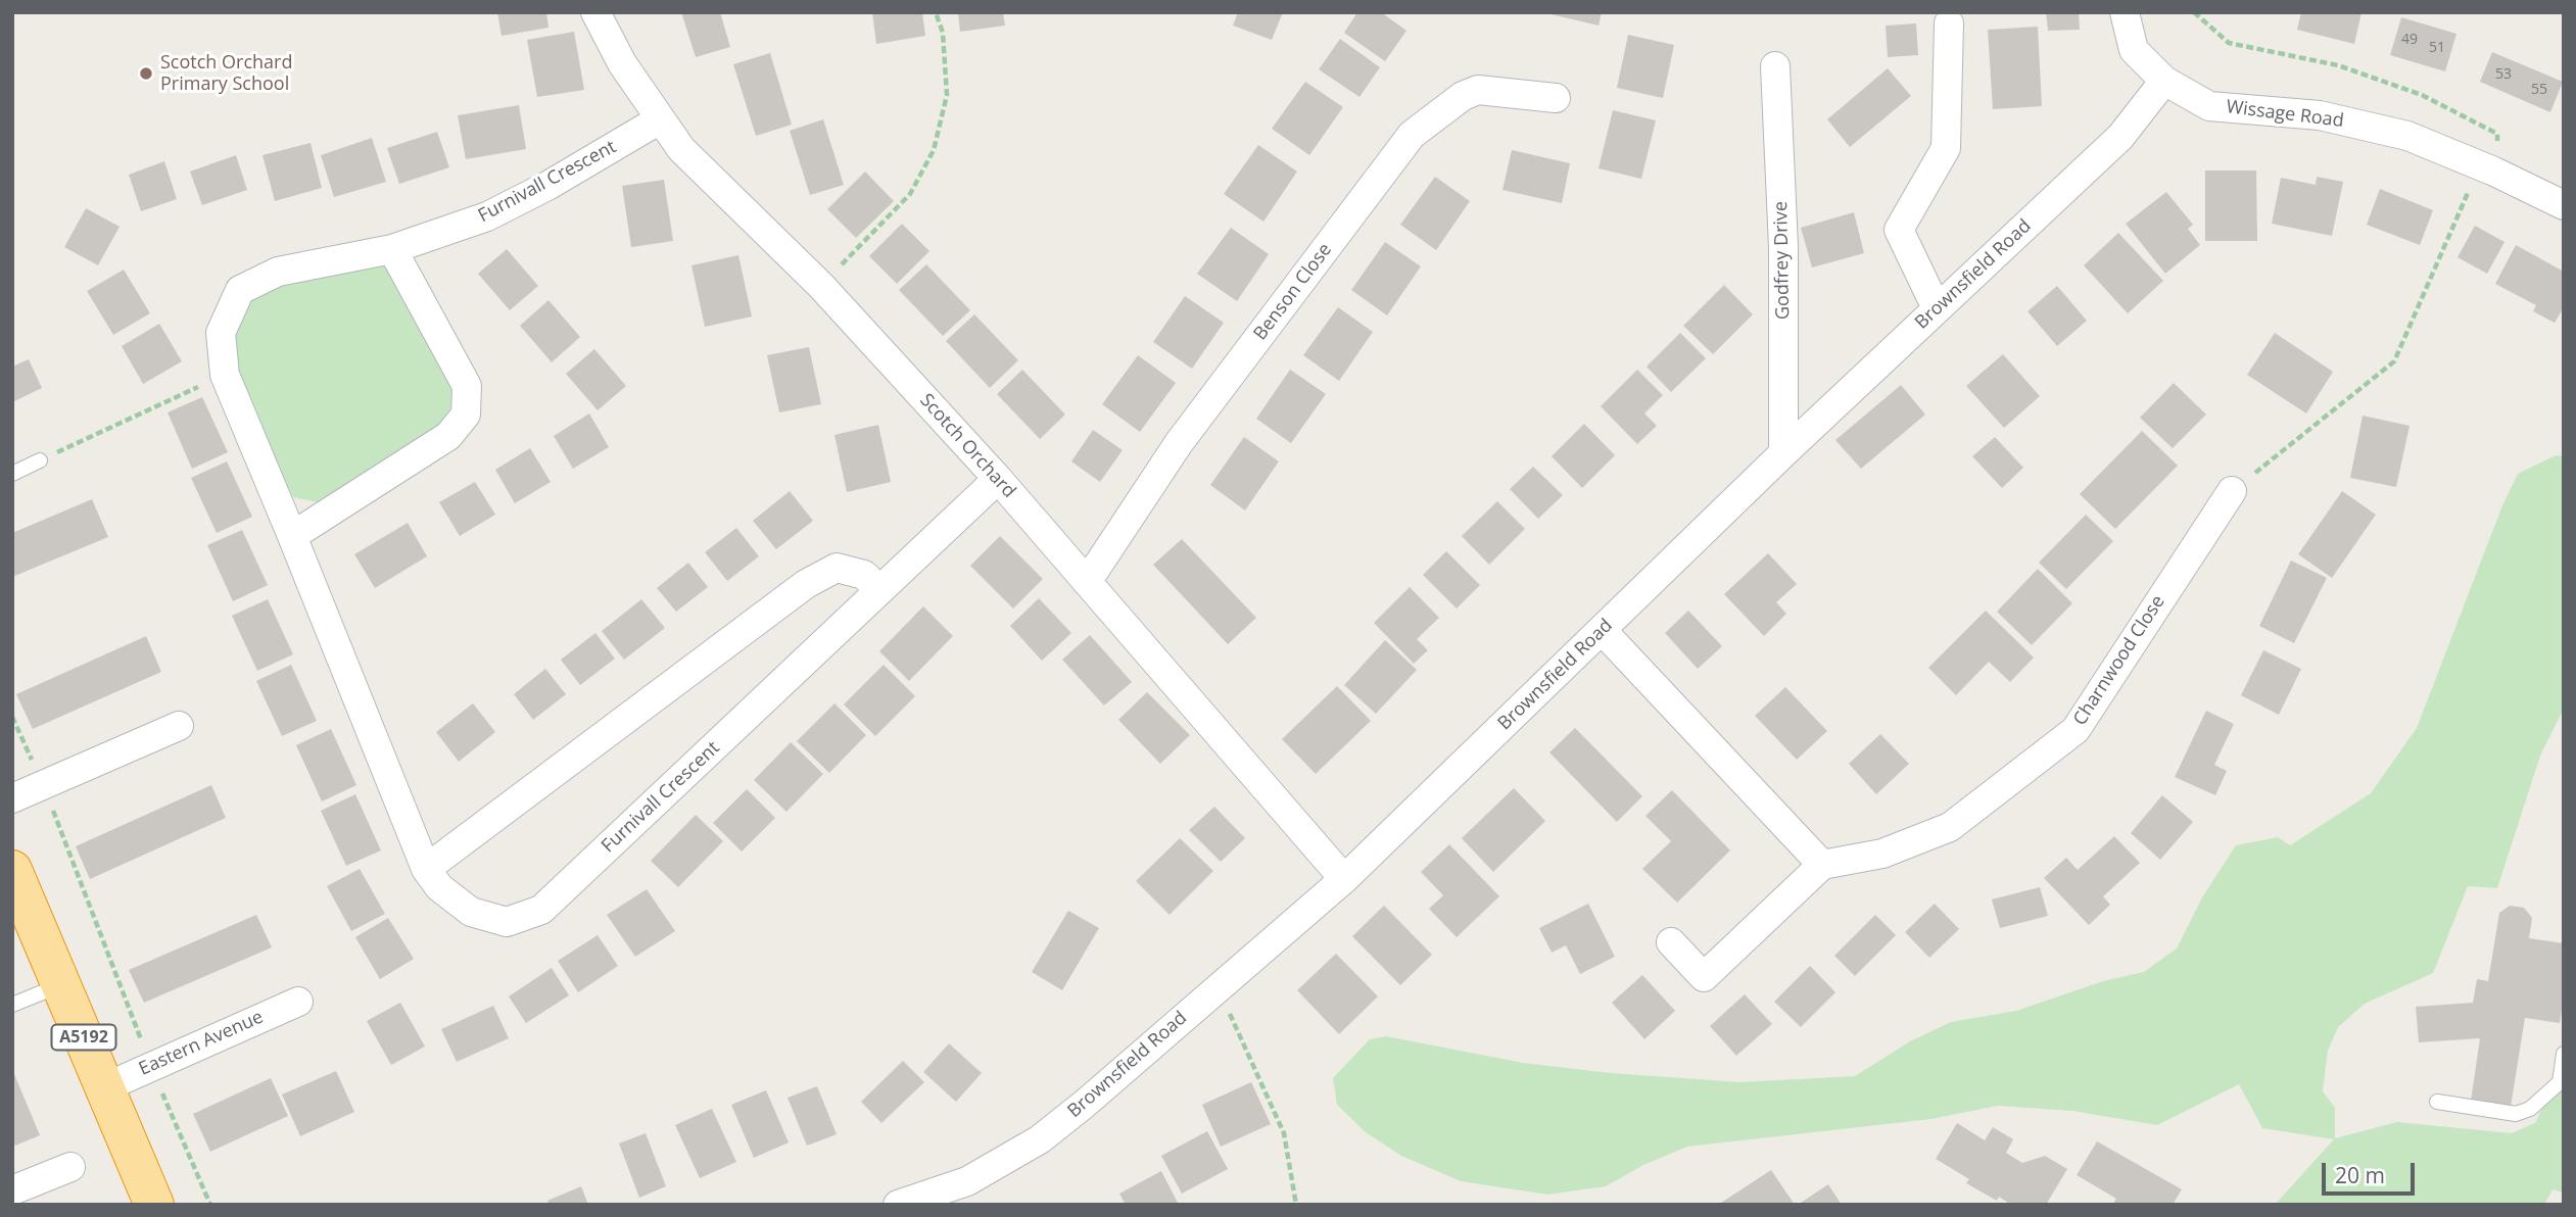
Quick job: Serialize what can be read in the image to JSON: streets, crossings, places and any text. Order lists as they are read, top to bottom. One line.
{"streets":{"highway":["A5192"],"street":["Wissage Road","Furnivall Crescent","Godfrey Drive","Brownsfield Road","Benson Close","Scotch Orchard","Charnwood Close","Eastern Avenue"]},"crossings":[["Wissage Road","Brownsfield Road"],["Furnivall Crescent","Scotch Orchard"],["Godfrey Drive","Brownsfield Road"],["Brownsfield Road","Scotch Orchard"],["Benson Close","Scotch Orchard"],["A5192","Eastern Avenue"]],"places":["Scotch Orchard Primary School"],"house_numbers":["49","51","53","55"],"scale_bar":"20 m"}
